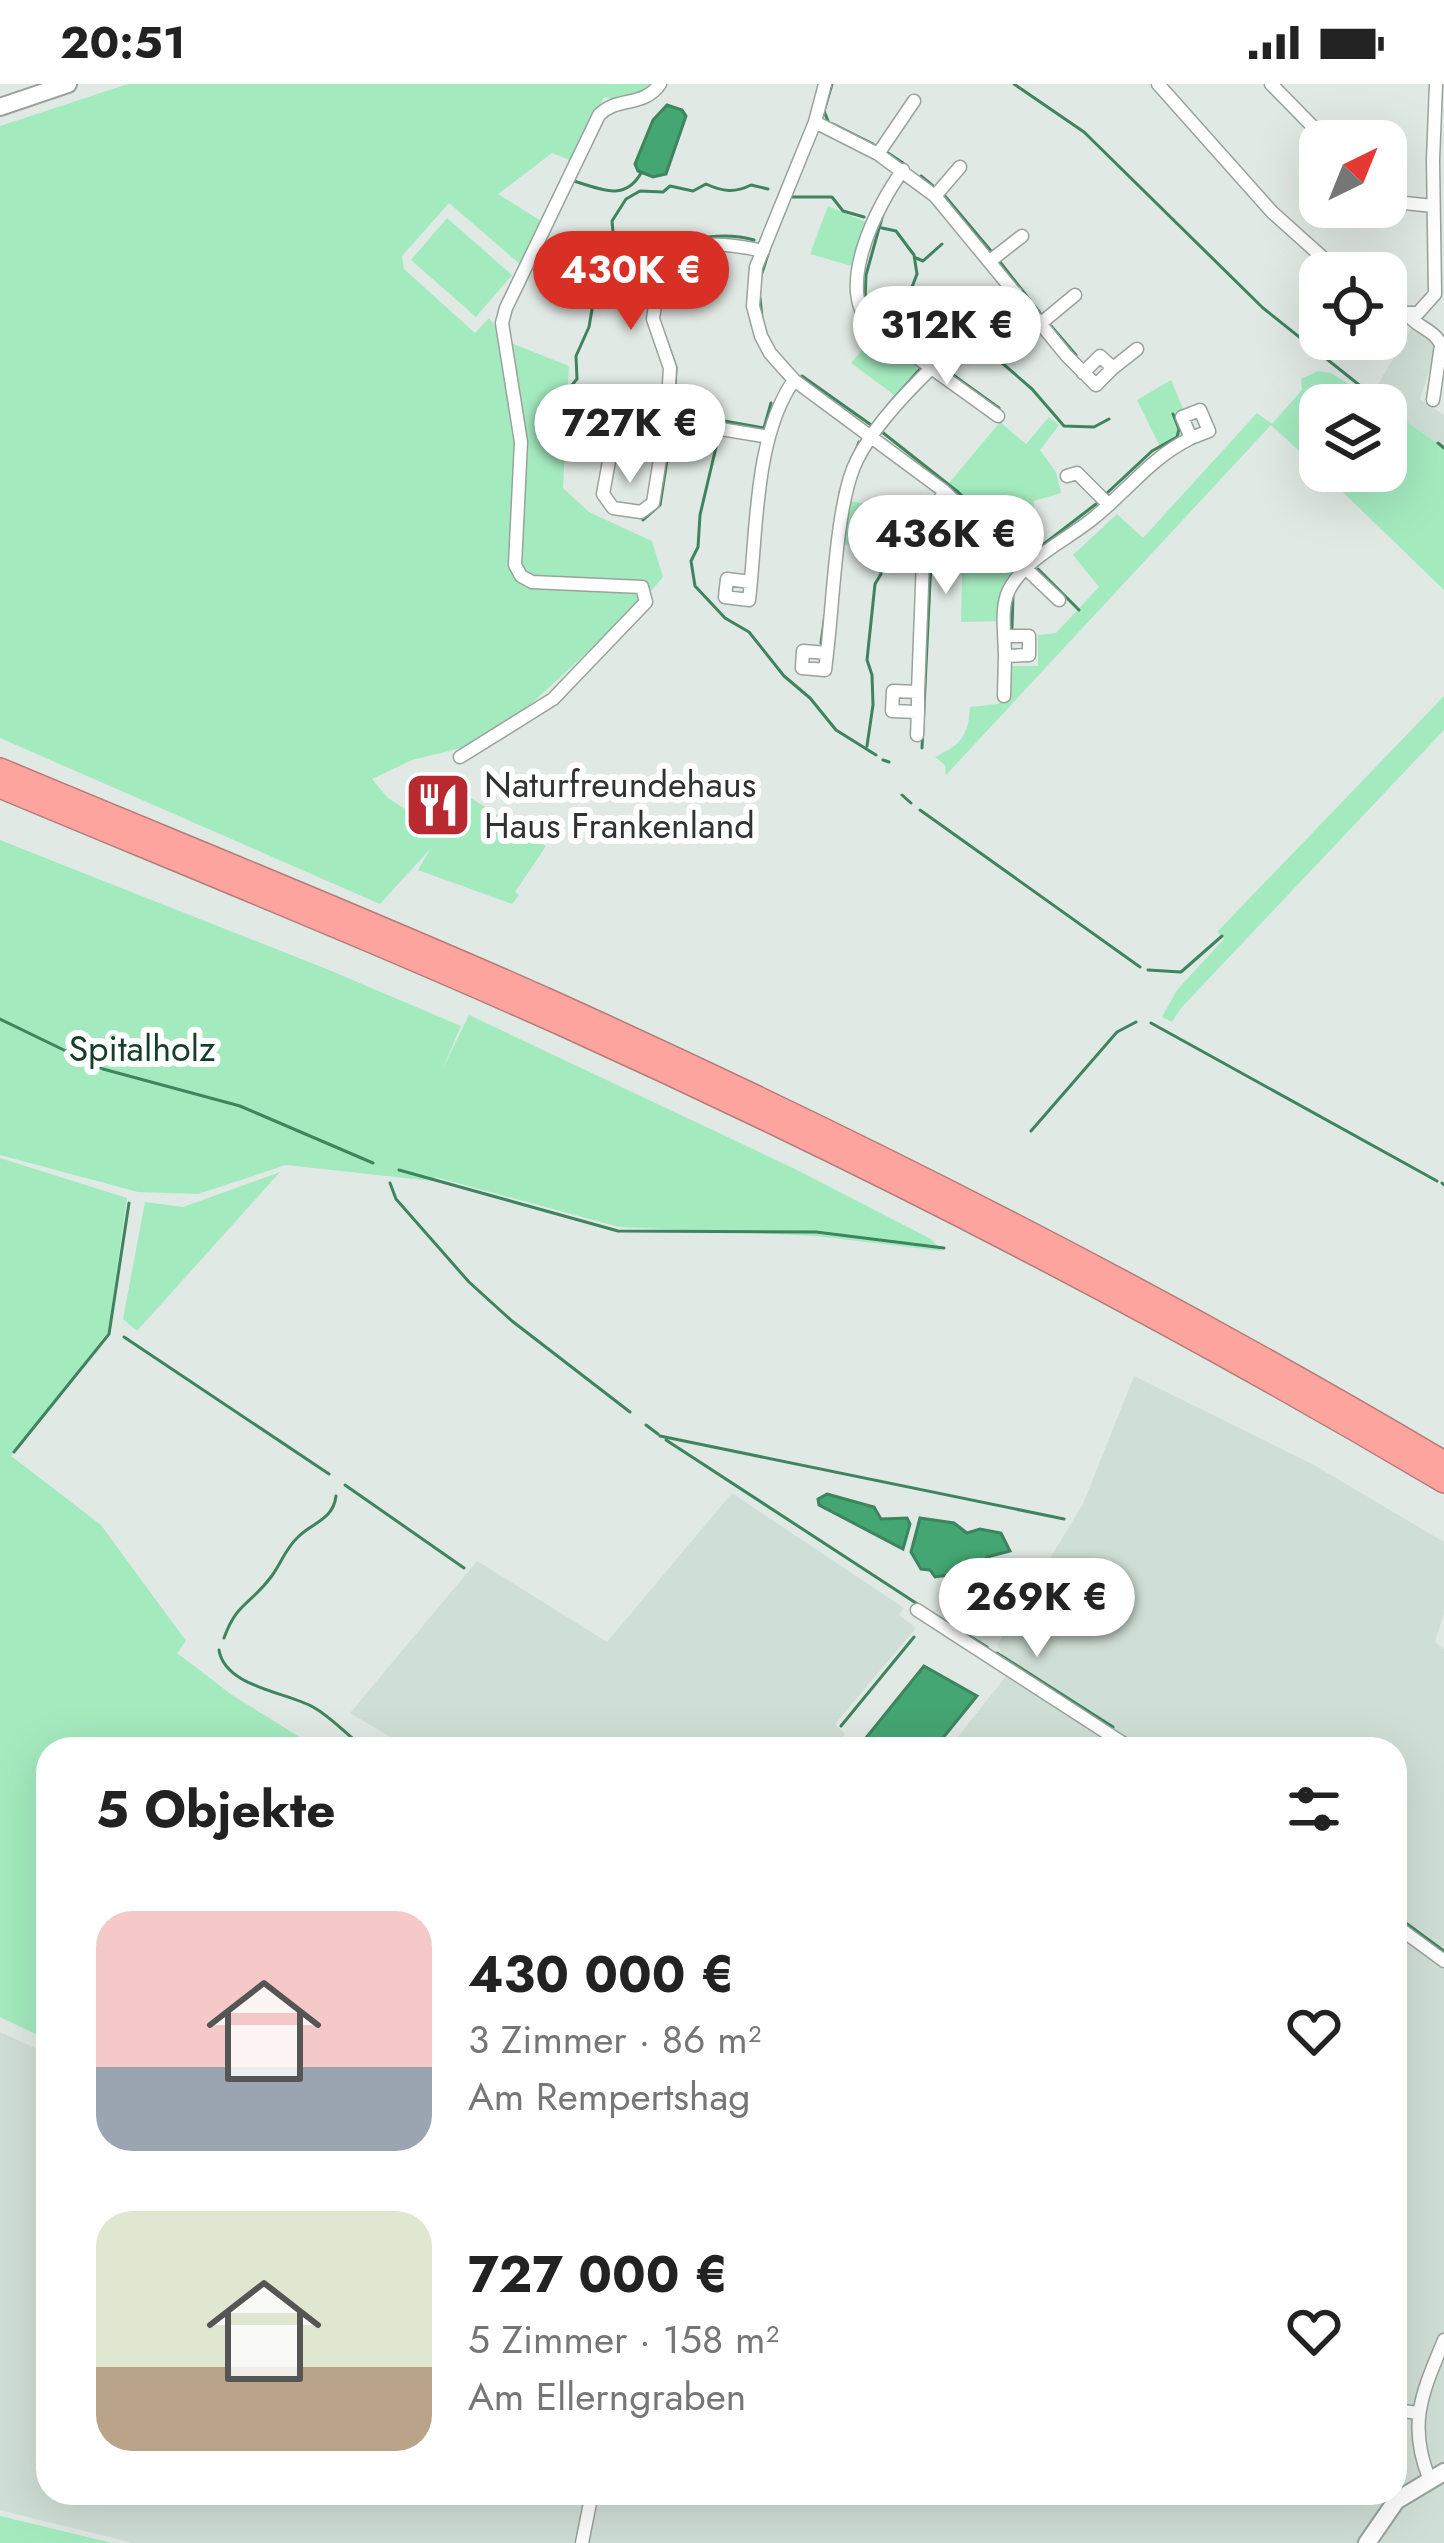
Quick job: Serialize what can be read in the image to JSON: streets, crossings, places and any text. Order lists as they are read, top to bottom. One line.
{"parks":["Spitalholz"],"places":{"restaurant":["Naturfreundehaus Haus Frankenland"]},"north":"top right","page":{"status":"20:51","price":["430K €","312K €","727K €","436K €","269K €"],"heading":"5 Objekte","list":[{"name":"430 000 €","note":"3 Zimmer · 86 m² · Am Rempertshag"},{"name":"727 000 €","note":"5 Zimmer · 158 m² · Am Ellerngraben"}]}}
